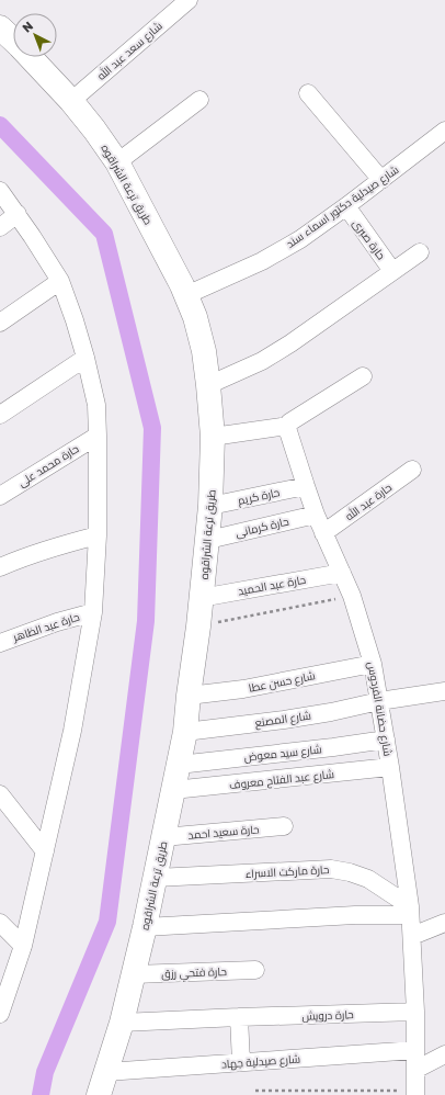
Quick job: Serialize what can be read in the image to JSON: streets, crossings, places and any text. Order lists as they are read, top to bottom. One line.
{"streets":{"street":["شارع سعد عبد الله","طريق ترعة الشراقوه","شارع صيدلية دكتور اسماء سند","حارة صبرى","حارة محمد على","حارة كريم","حارة عبد الله","حارة كرمانى","حارة عبد الحميد","حارة عبد الظاهر","شارع حسن عطا","شارع حضانة الفردوس","شارع المصنع","شارع سيد معوض","شارع عبد الفتاح معروف","حارة سعيد احمد","حارة ماركت الاسراء","حارة فتحي رزق","حارة درويش","شارع صيدلية جهاد"]},"crossings":[["شارع سعد عبد الله","طريق ترعة الشراقوه"],["طريق ترعة الشراقوه","شارع صيدلية دكتور اسماء سند"],["طريق ترعة الشراقوه","حارة كريم"],["طريق ترعة الشراقوه","حارة كرمانى"],["طريق ترعة الشراقوه","حارة عبد الحميد"],["طريق ترعة الشراقوه","شارع حسن عطا"],["طريق ترعة الشراقوه","شارع المصنع"],["طريق ترعة الشراقوه","شارع سيد معوض"],["طريق ترعة الشراقوه","شارع عبد الفتاح معروف"],["طريق ترعة الشراقوه","حارة سعيد احمد"],["طريق ترعة الشراقوه","حارة ماركت الاسراء"],["طريق ترعة الشراقوه","حارة فتحي رزق"],["طريق ترعة الشراقوه","حارة درويش"],["طريق ترعة الشراقوه","شارع صيدلية جهاد"],["شارع صيدلية دكتور اسماء سند","حارة صبرى"],["حارة كريم","شارع حضانة الفردوس"],["حارة عبد الله","شارع حضانة الفردوس"],["حارة كرمانى","شارع حضانة الفردوس"],["حارة عبد الحميد","شارع حضانة الفردوس"],["شارع حسن عطا","شارع حضانة الفردوس"],["شارع حضانة الفردوس","شارع المصنع"],["شارع حضانة الفردوس","شارع سيد معوض"],["شارع حضانة الفردوس","شارع عبد الفتاح معروف"],["شارع حضانة الفردوس","حارة ماركت الاسراء"],["شارع حضانة الفردوس","حارة درويش"],["شارع حضانة الفردوس","شارع صيدلية جهاد"]],"north":"top left"}
